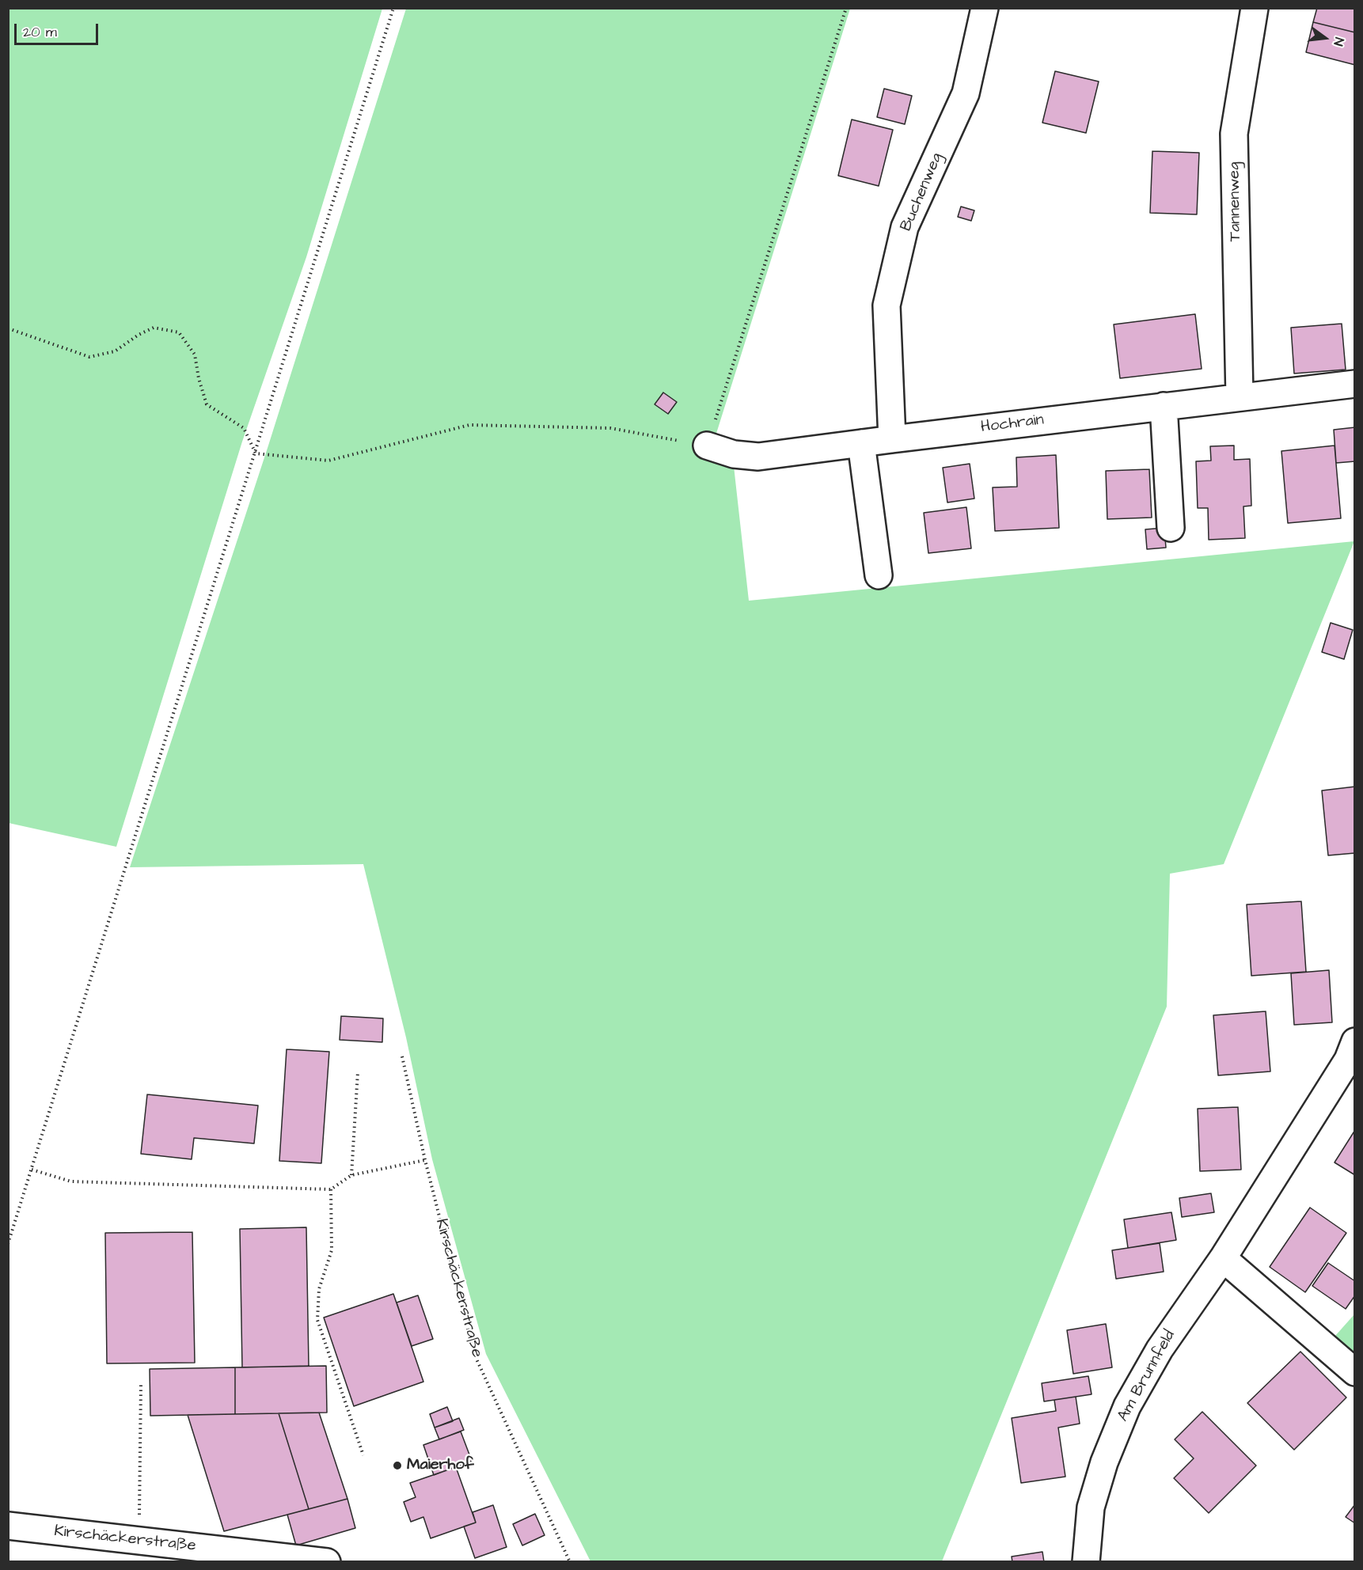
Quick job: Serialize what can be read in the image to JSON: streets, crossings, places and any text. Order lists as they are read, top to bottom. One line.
{"streets":{"street":["Buchenweg","Tannenweg","Hochrain","Kirschäckerstraße","Am Brunnfeld"]},"crossings":[["Buchenweg","Hochrain"],["Tannenweg","Hochrain"]],"places":["Maierhof"],"scale_bar":"20 m","north":"right"}
